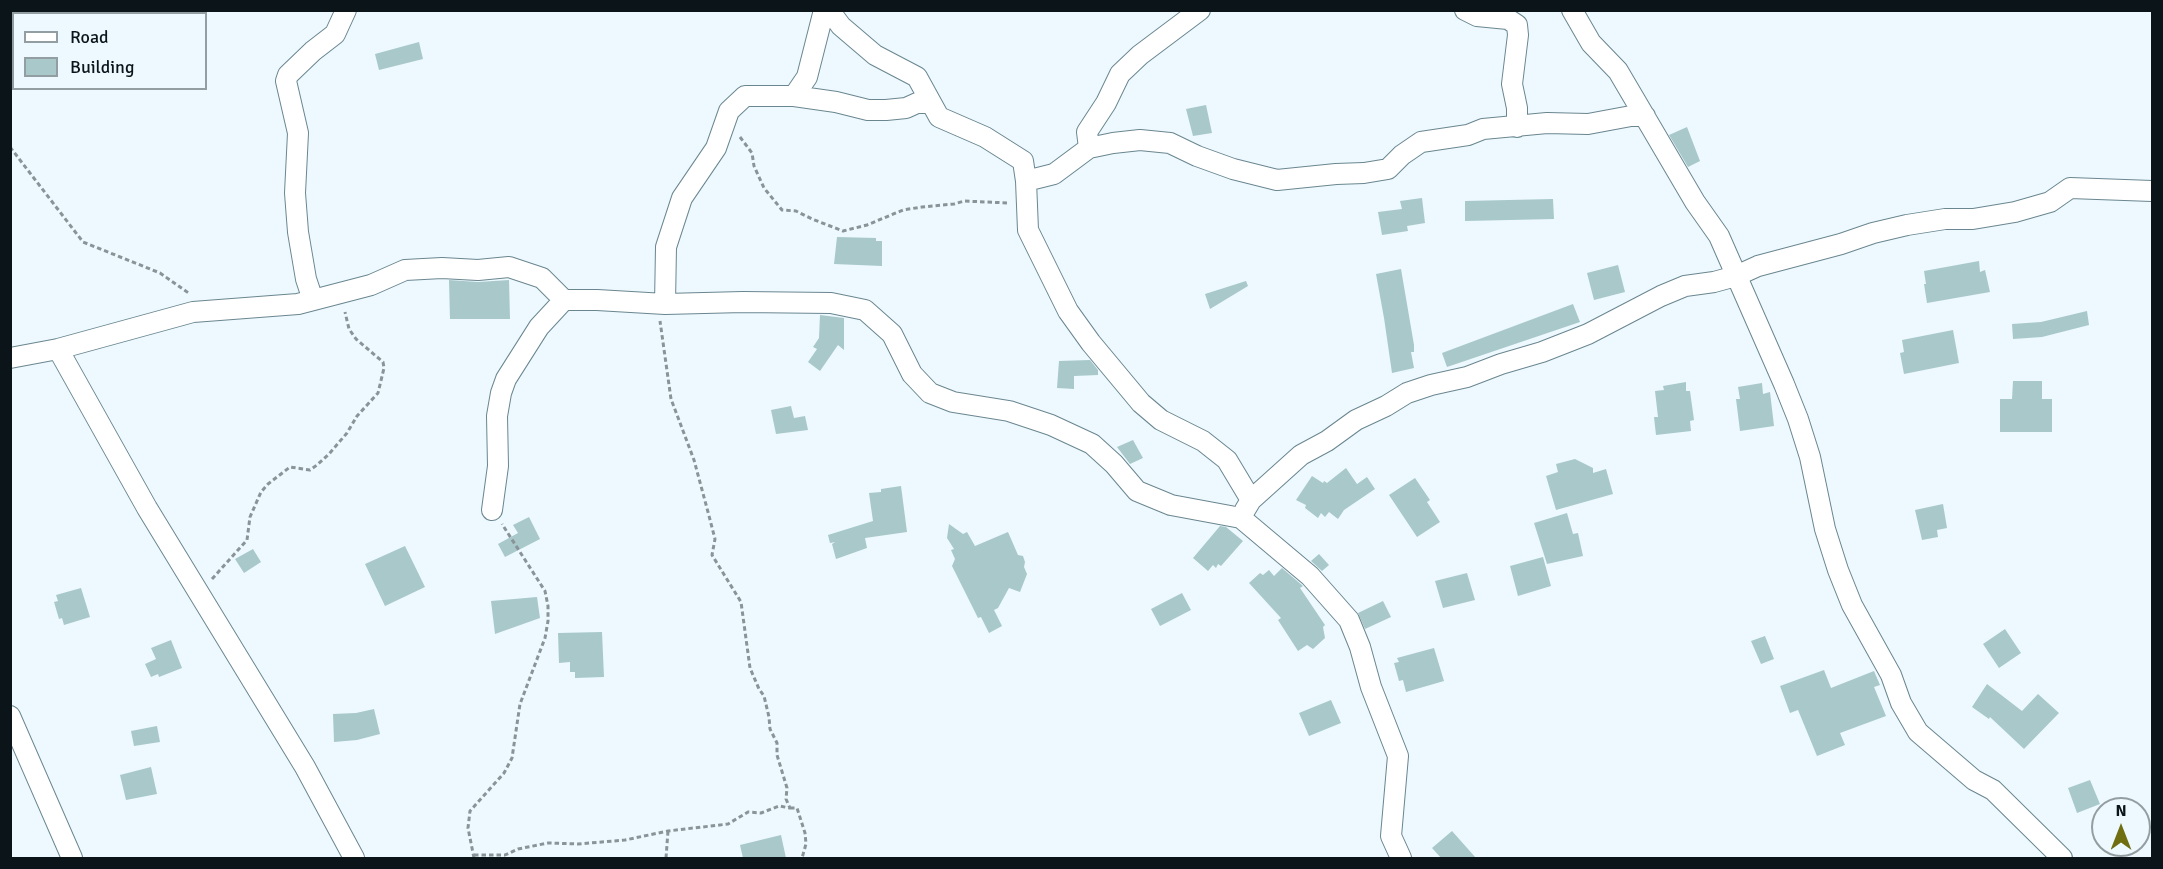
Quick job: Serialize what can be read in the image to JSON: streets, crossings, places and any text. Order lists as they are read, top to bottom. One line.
{"legend":["Road","Building"],"north":"top"}
